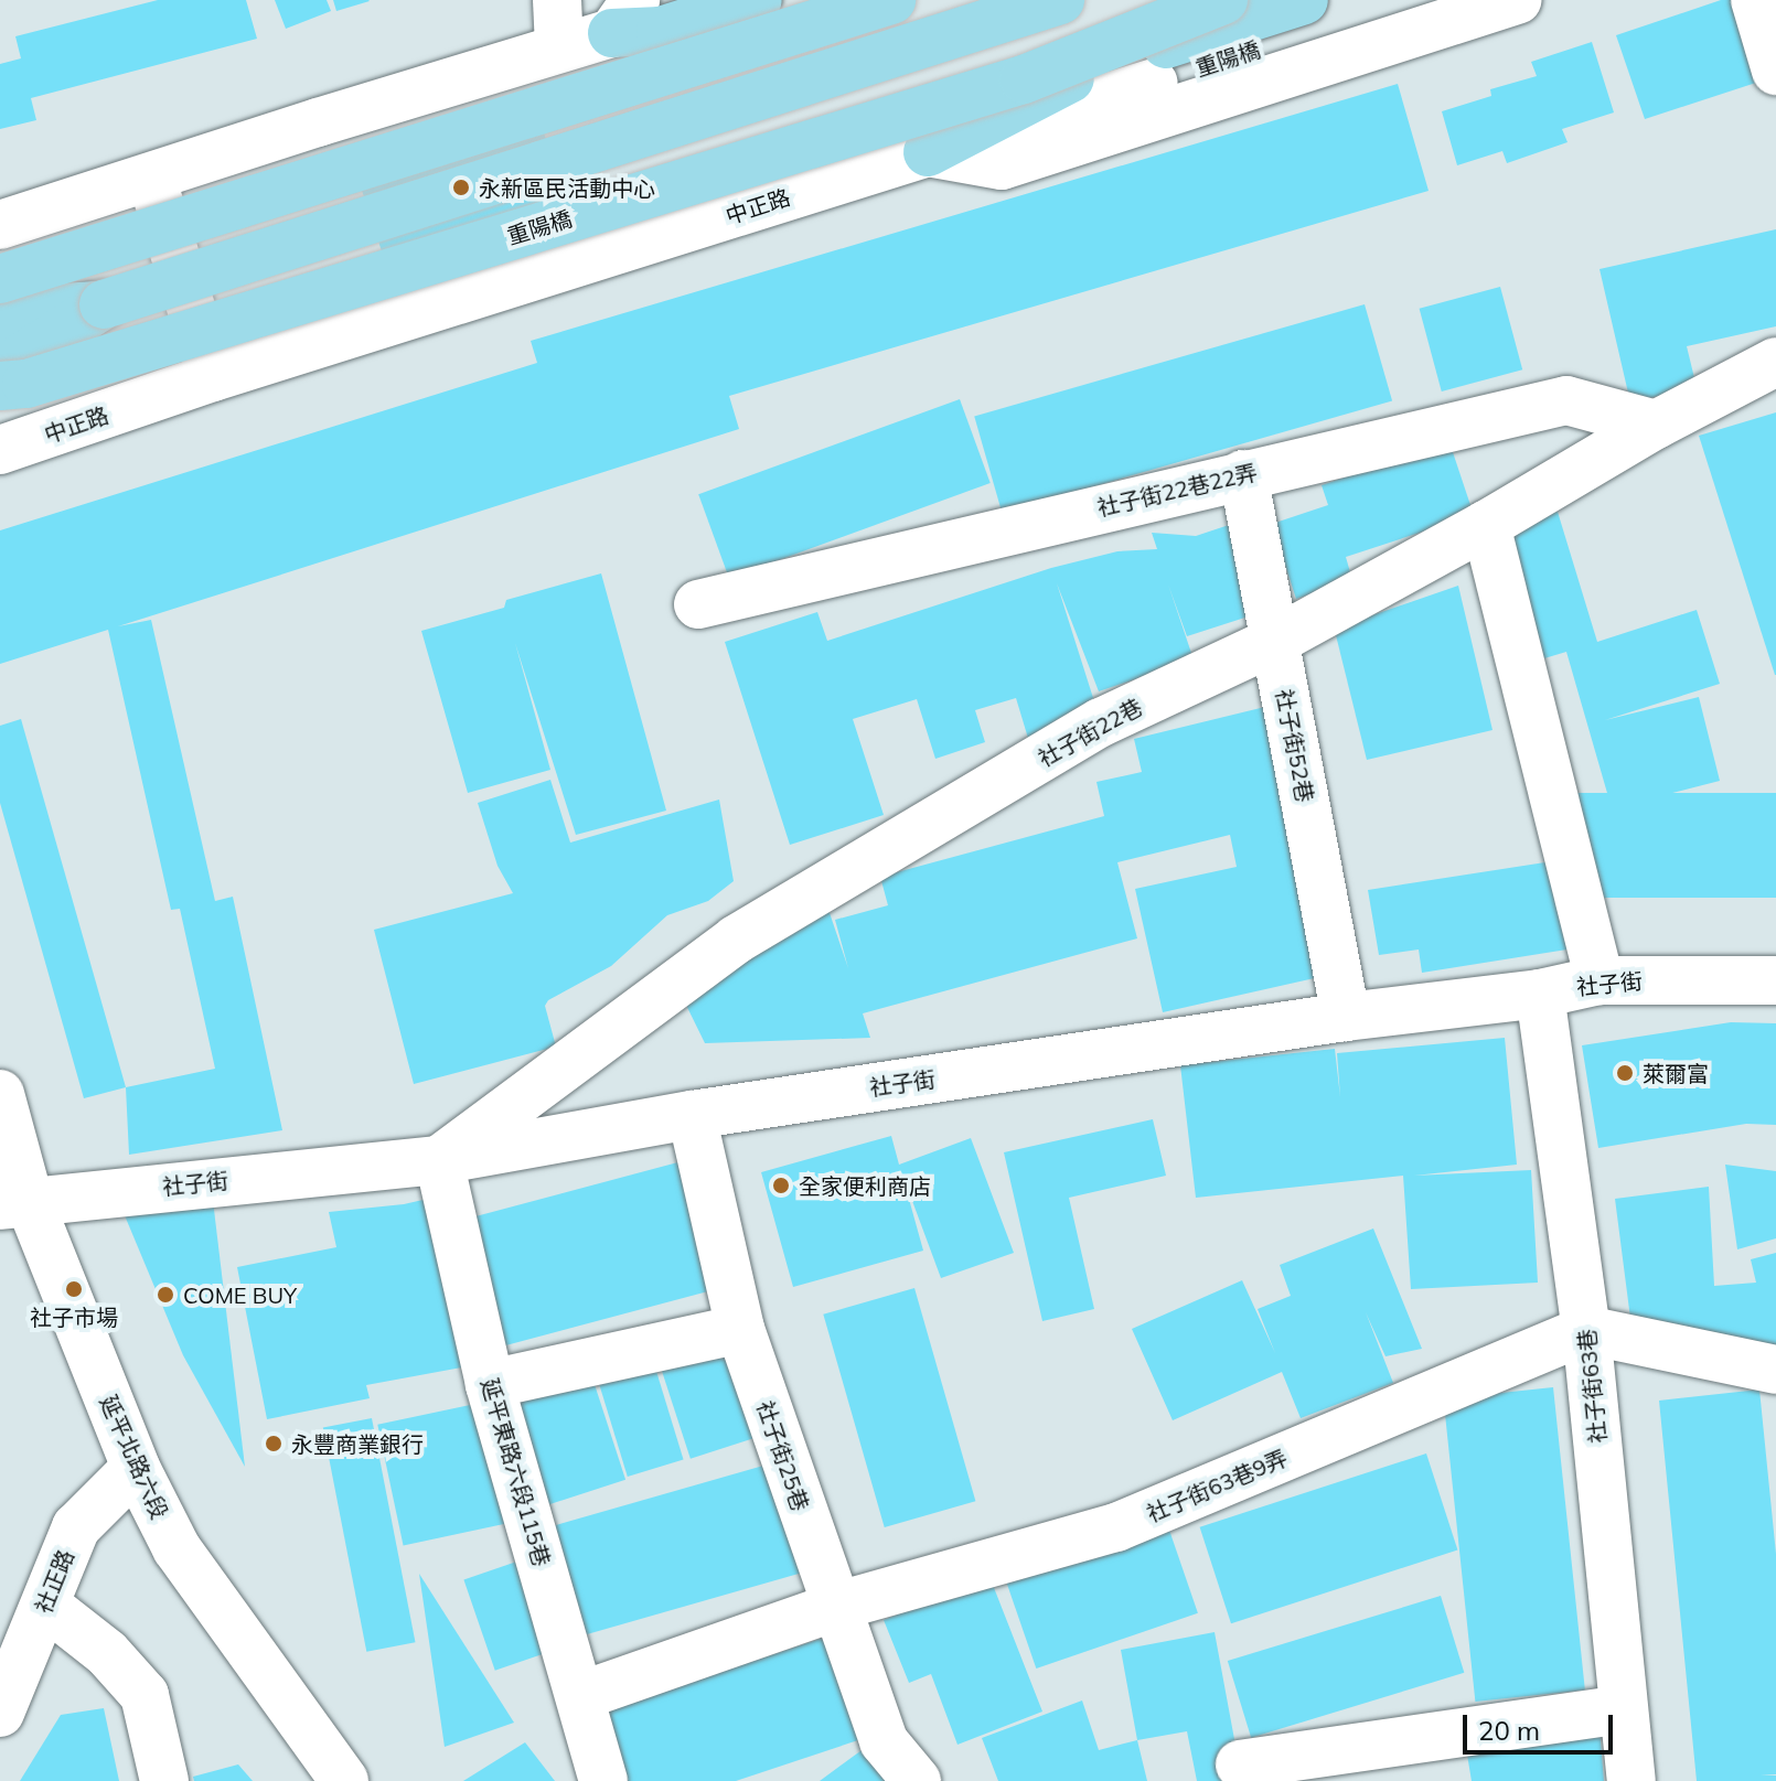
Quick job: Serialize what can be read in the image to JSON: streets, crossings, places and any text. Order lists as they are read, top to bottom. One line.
{"streets":{"main road":["重陽橋"],"street":["中正路","社子街22巷22弄","社子街22巷","社子街52巷","社子街","社子街63巷","社子街25巷","延平北路六段","延平東路六段115巷","社子街63巷9弄","社正路"]},"crossings":[["社子街22巷22弄","社子街22巷"],["社子街22巷22弄","社子街52巷"],["社子街22巷","社子街52巷"],["社子街22巷","社子街"],["社子街22巷","延平東路六段115巷"],["社子街52巷","社子街"],["社子街","社子街63巷"],["社子街","社子街25巷"],["社子街","延平北路六段"],["社子街","延平東路六段115巷"],["社子街63巷","社子街63巷9弄"],["社子街25巷","社子街63巷9弄"],["延平北路六段","社正路"],["延平東路六段115巷","社子街63巷9弄"]],"places":["永新區民活動中心","萊爾富","全家便利商店","社子市場","COME BUY","永豐商業銀行"],"scale_bar":"20 m"}
